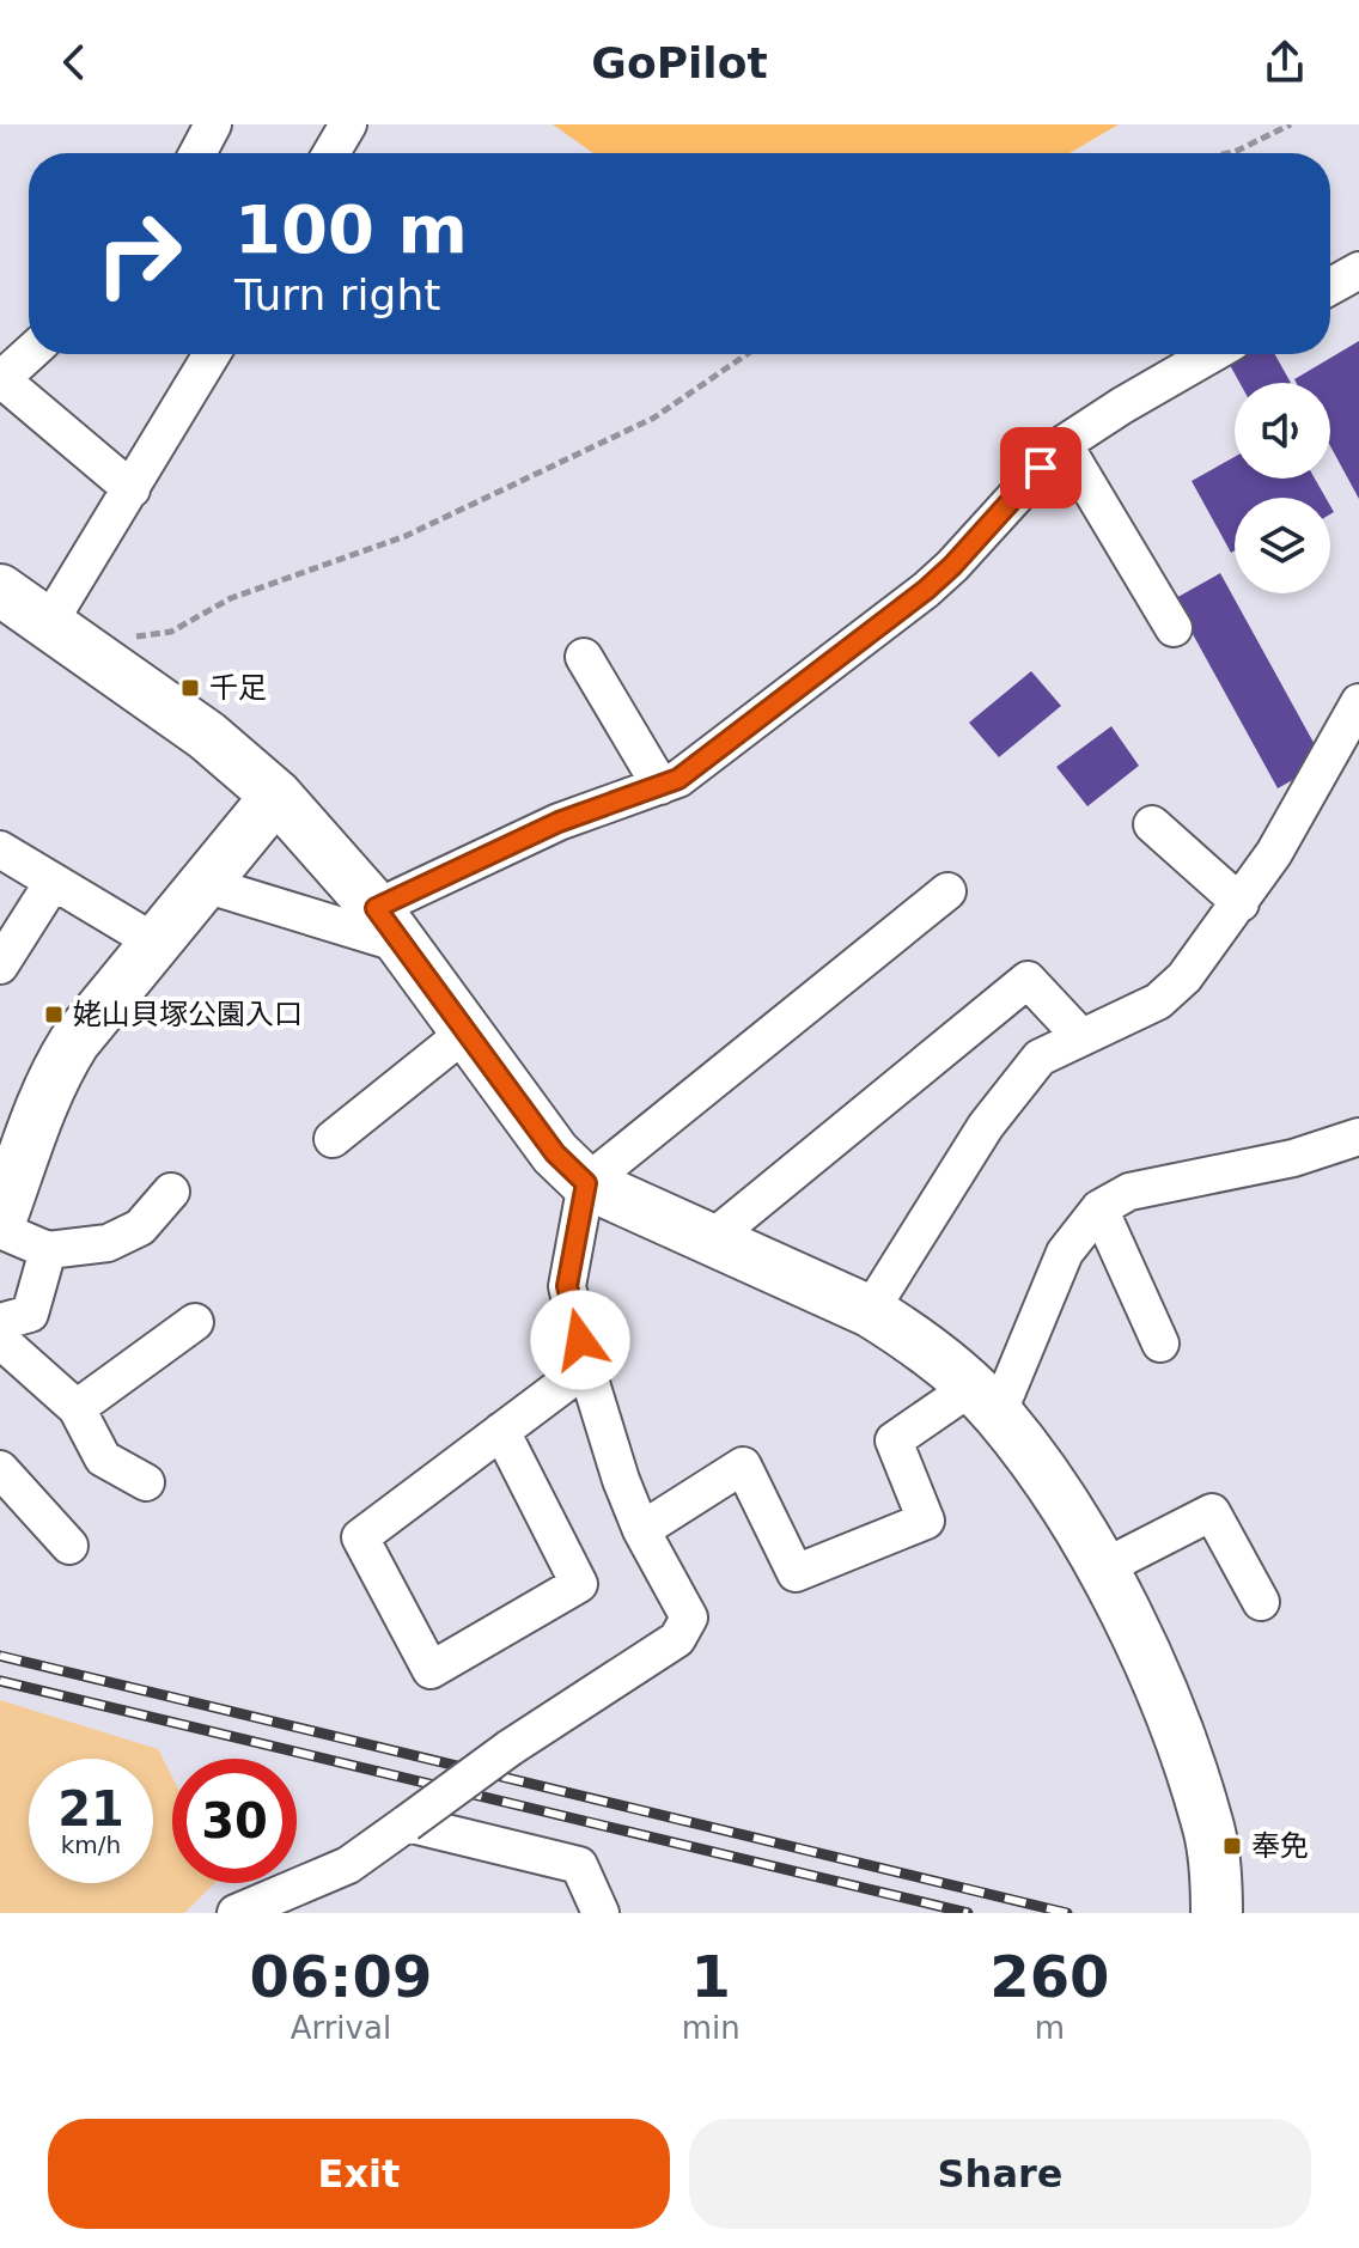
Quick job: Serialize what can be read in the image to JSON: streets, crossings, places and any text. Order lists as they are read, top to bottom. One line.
{"places":{"transit":["千足","姥山貝塚公園入口","奉免"]},"page":{"header":"GoPilot","turn":["100 m","Turn right"],"speed":"21 km/h","limit":"30","eta":["06:09","Arrival","1","min","260","m"],"buttons":["Exit","Share"]}}
